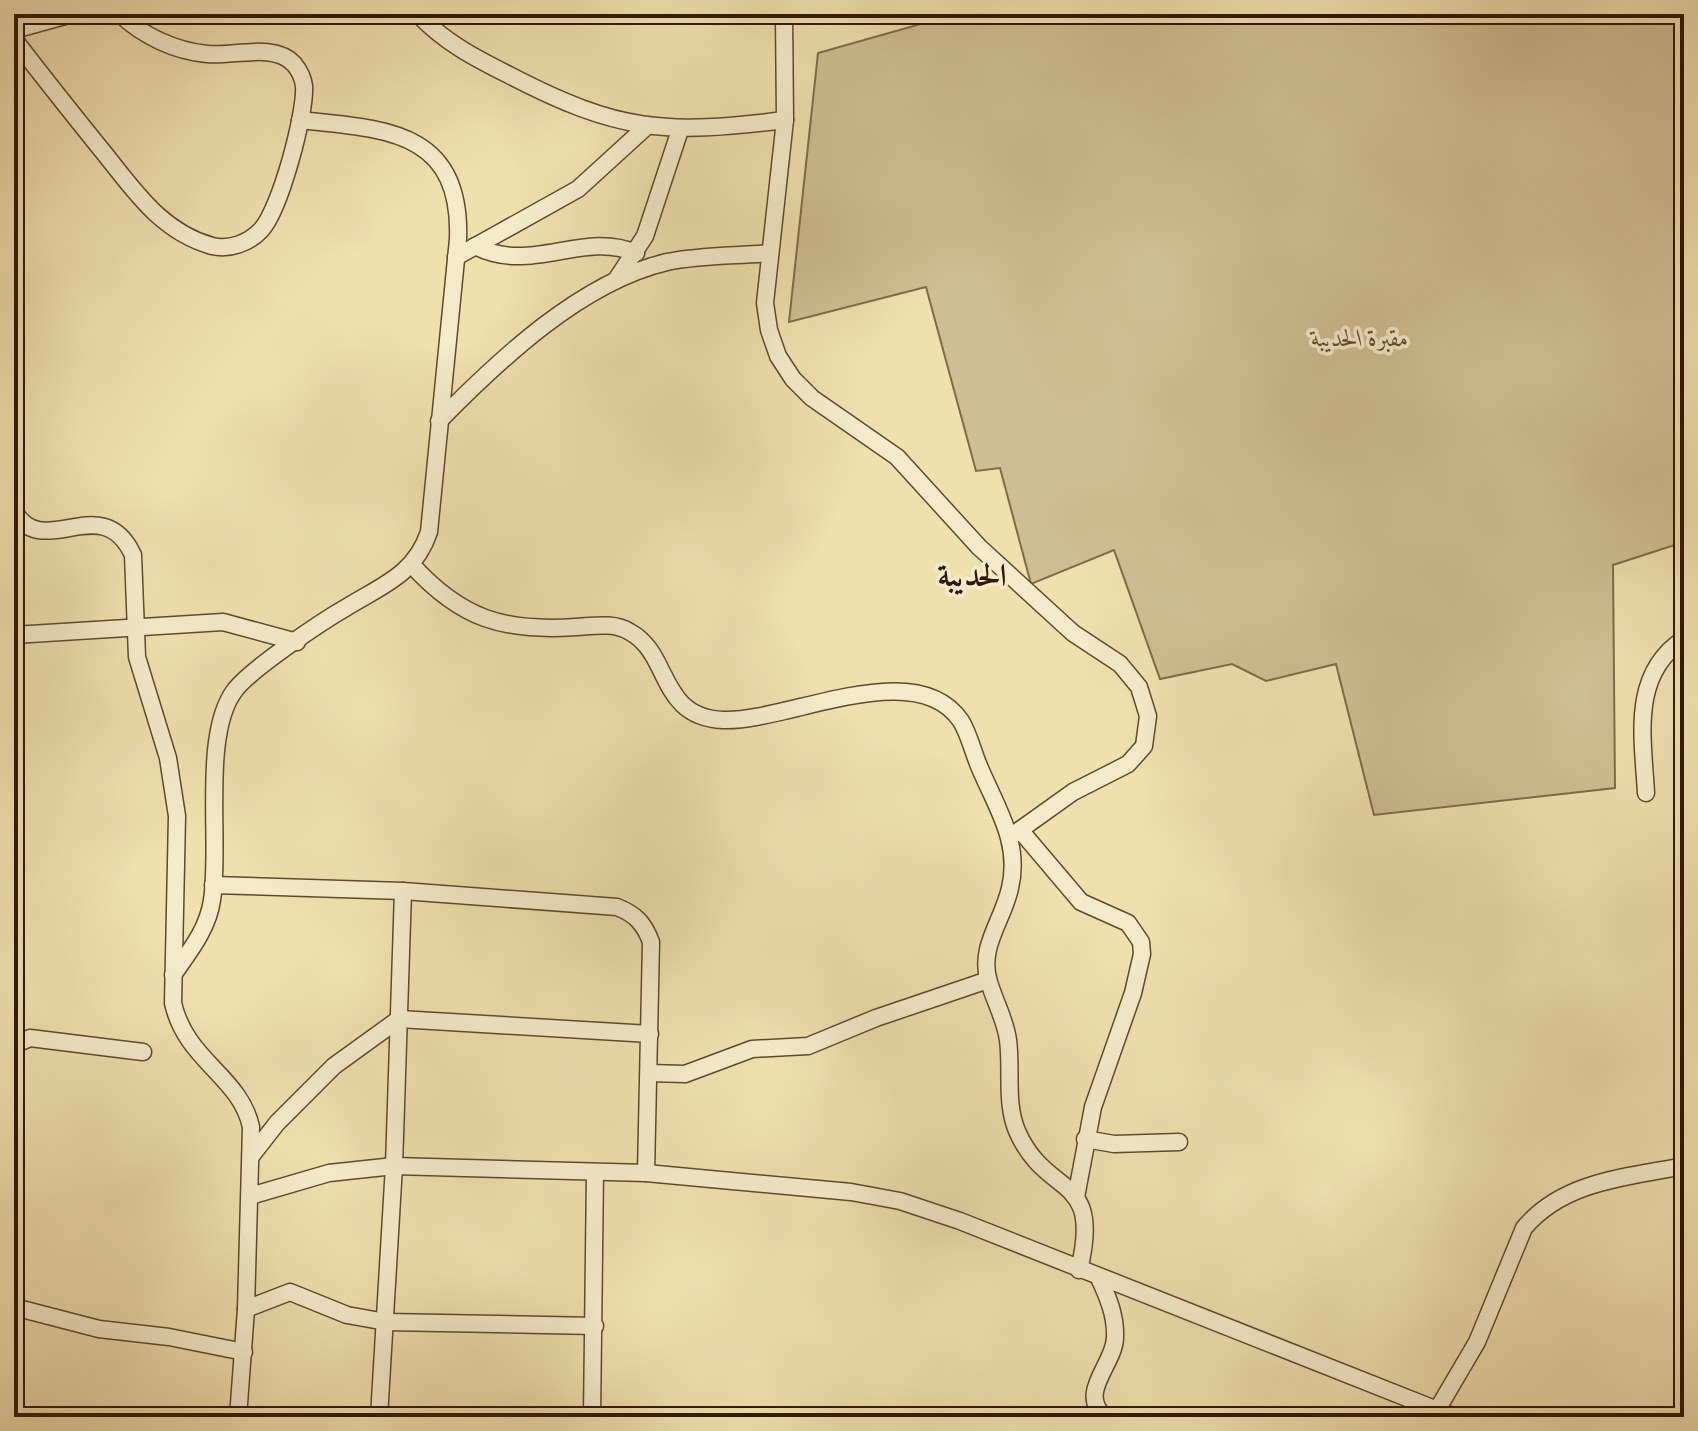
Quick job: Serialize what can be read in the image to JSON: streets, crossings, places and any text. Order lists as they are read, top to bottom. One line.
{"districts":["الحديبة"],"parks":["مقبرة الحديبة"]}
